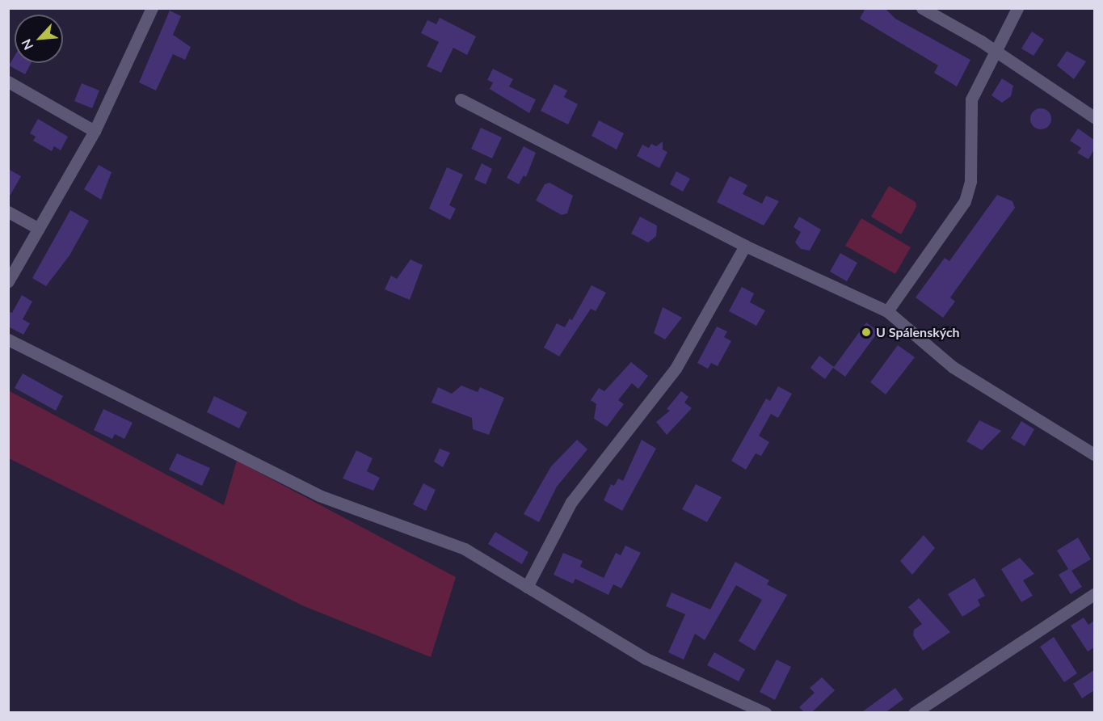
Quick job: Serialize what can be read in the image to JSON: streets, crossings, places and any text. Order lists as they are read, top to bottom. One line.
{"places":["U Spálenských"],"north":"bottom left"}
